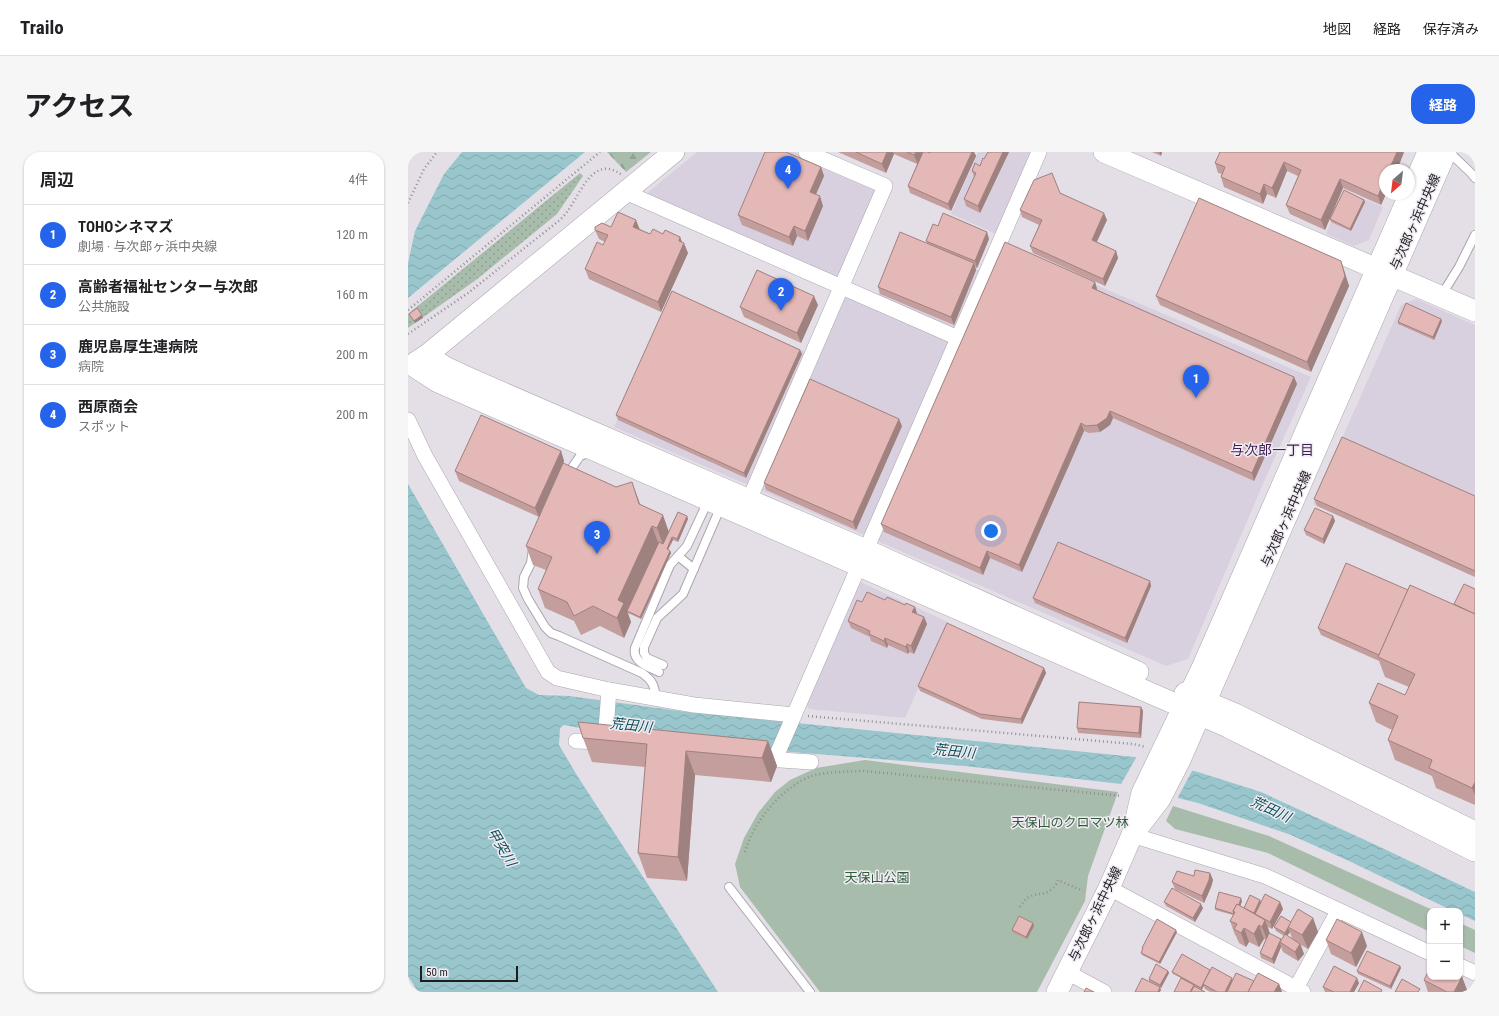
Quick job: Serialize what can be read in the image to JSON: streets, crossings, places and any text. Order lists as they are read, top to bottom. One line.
{"streets":{"street":["与次郎ヶ浜中央線"]},"districts":["与次郎一丁目"],"water":["荒田川","甲突川"],"parks":["天保山のクロマツ林","天保山公園"],"scale_bar":"50 m","north":"bottom left","page":{"header":"Trailo","nav":["地図","経路","保存済み"],"title":"アクセス","buttons":"経路","heading":["周辺","4件"],"pins":["4","2","1","3"],"list":[{"mark":"1","name":"TOHOシネマズ","note":"劇場 · 与次郎ヶ浜中央線","value":"120 m"},{"mark":"2","name":"高齢者福祉センター与次郎","note":"公共施設","value":"160 m"},{"mark":"3","name":"鹿児島厚生連病院","note":"病院","value":"200 m"},{"mark":"4","name":"西原商会","note":"スポット","value":"200 m"}],"map_buttons":["+","−"],"scale":"50 m"}}
